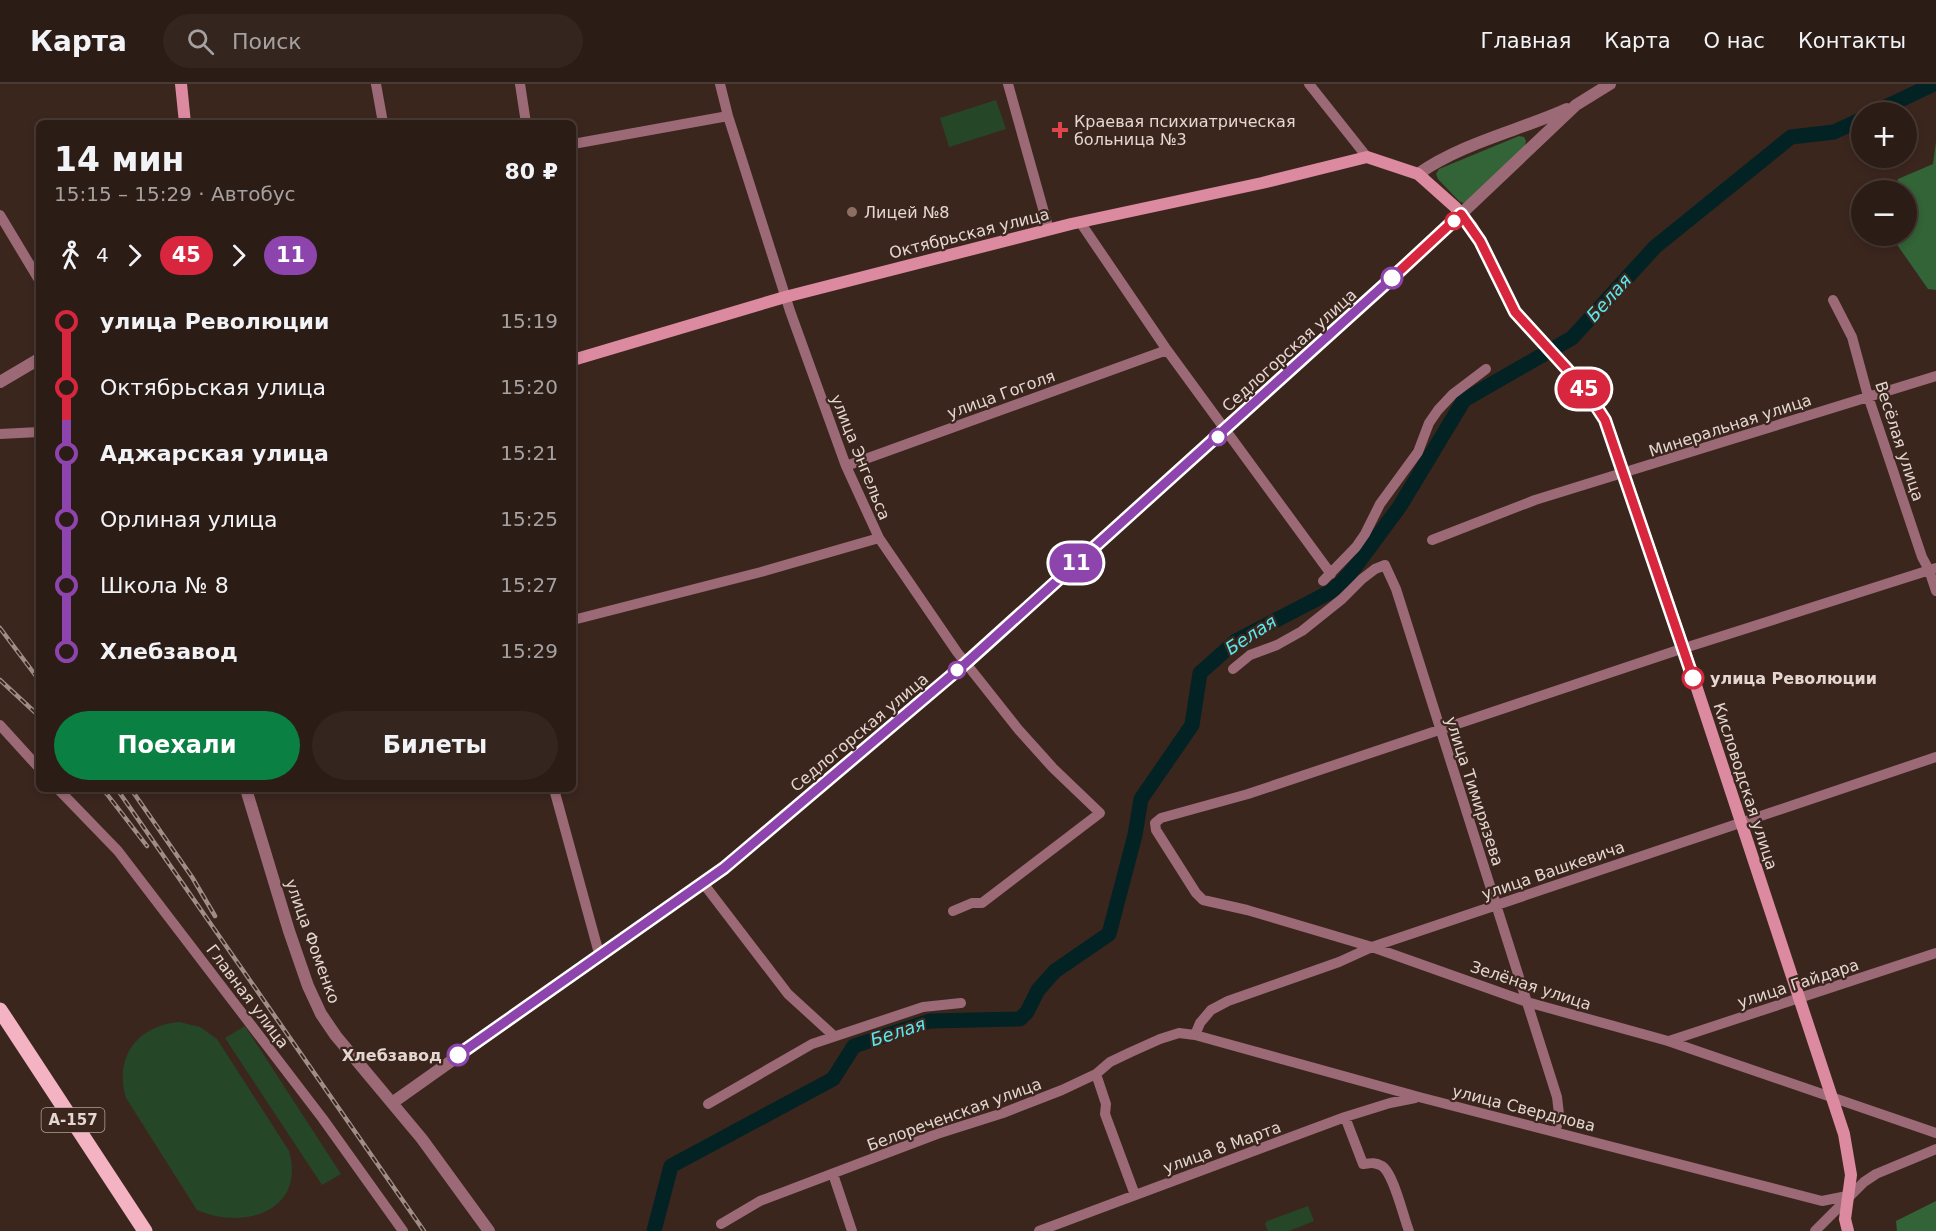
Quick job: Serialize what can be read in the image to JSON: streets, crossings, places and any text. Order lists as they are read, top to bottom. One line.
{"streets":{"main road":["Октябрьская улица","Кисловодская улица","А-157"],"street":["Седлогорская улица","улица Гоголя","Минеральная улица","Весёлая улица","улица Энгельса","улица Тимирязева","улица Вашкевича","улица Фоменко","улица Гайдара","Зелёная улица","Главная улица","улица Свердлова","Белореченская улица","улица 8 Марта"]},"crossings":[["Октябрьская улица","улица Энгельса"],["Седлогорская улица","улица Энгельса"],["Седлогорская улица","Кисловодская улица"],["Седлогорская улица","улица Фоменко"],["улица Гоголя","улица Энгельса"],["Минеральная улица","Весёлая улица"],["Минеральная улица","Кисловодская улица"],["Кисловодская улица","улица Вашкевича"],["Кисловодская улица","улица Гайдара"],["Кисловодская улица","Зелёная улица"],["Кисловодская улица","улица Свердлова"],["улица Тимирязева","улица Вашкевича"],["улица Тимирязева","Зелёная улица"],["улица Тимирязева","улица Свердлова"],["улица Вашкевича","Зелёная улица"],["улица Вашкевича","улица Свердлова"],["улица Вашкевича","Белореченская улица"],["улица Гайдара","Зелёная улица"],["улица Свердлова","Белореченская улица"],["улица Свердлова","улица 8 Марта"]],"water":["Белая"],"places":{"health":["Краевая психиатрическая больница №3"],"other":["Лицей №8","улица Революции","Хлебзавод"]},"lines":["bus line 45","bus line 11"],"page":{"header":"Карта","search":"Поиск","nav":["Главная","Карта","О нас","Контакты"],"on_map":["45","11"],"map_buttons":["+","−"],"heading":["14 мин","15:15 – 15:29 · Автобус","80 ₽"],"legs":["4","45","11"],"list":[{"name":"улица Революции","value":"15:19"},{"name":"Октябрьская улица","value":"15:20"},{"name":"Аджарская улица","value":"15:21"},{"name":"Орлиная улица","value":"15:25"},{"name":"Школа № 8","value":"15:27"},{"name":"Хлебзавод","value":"15:29"}],"buttons":["Поехали","Билеты"]}}
